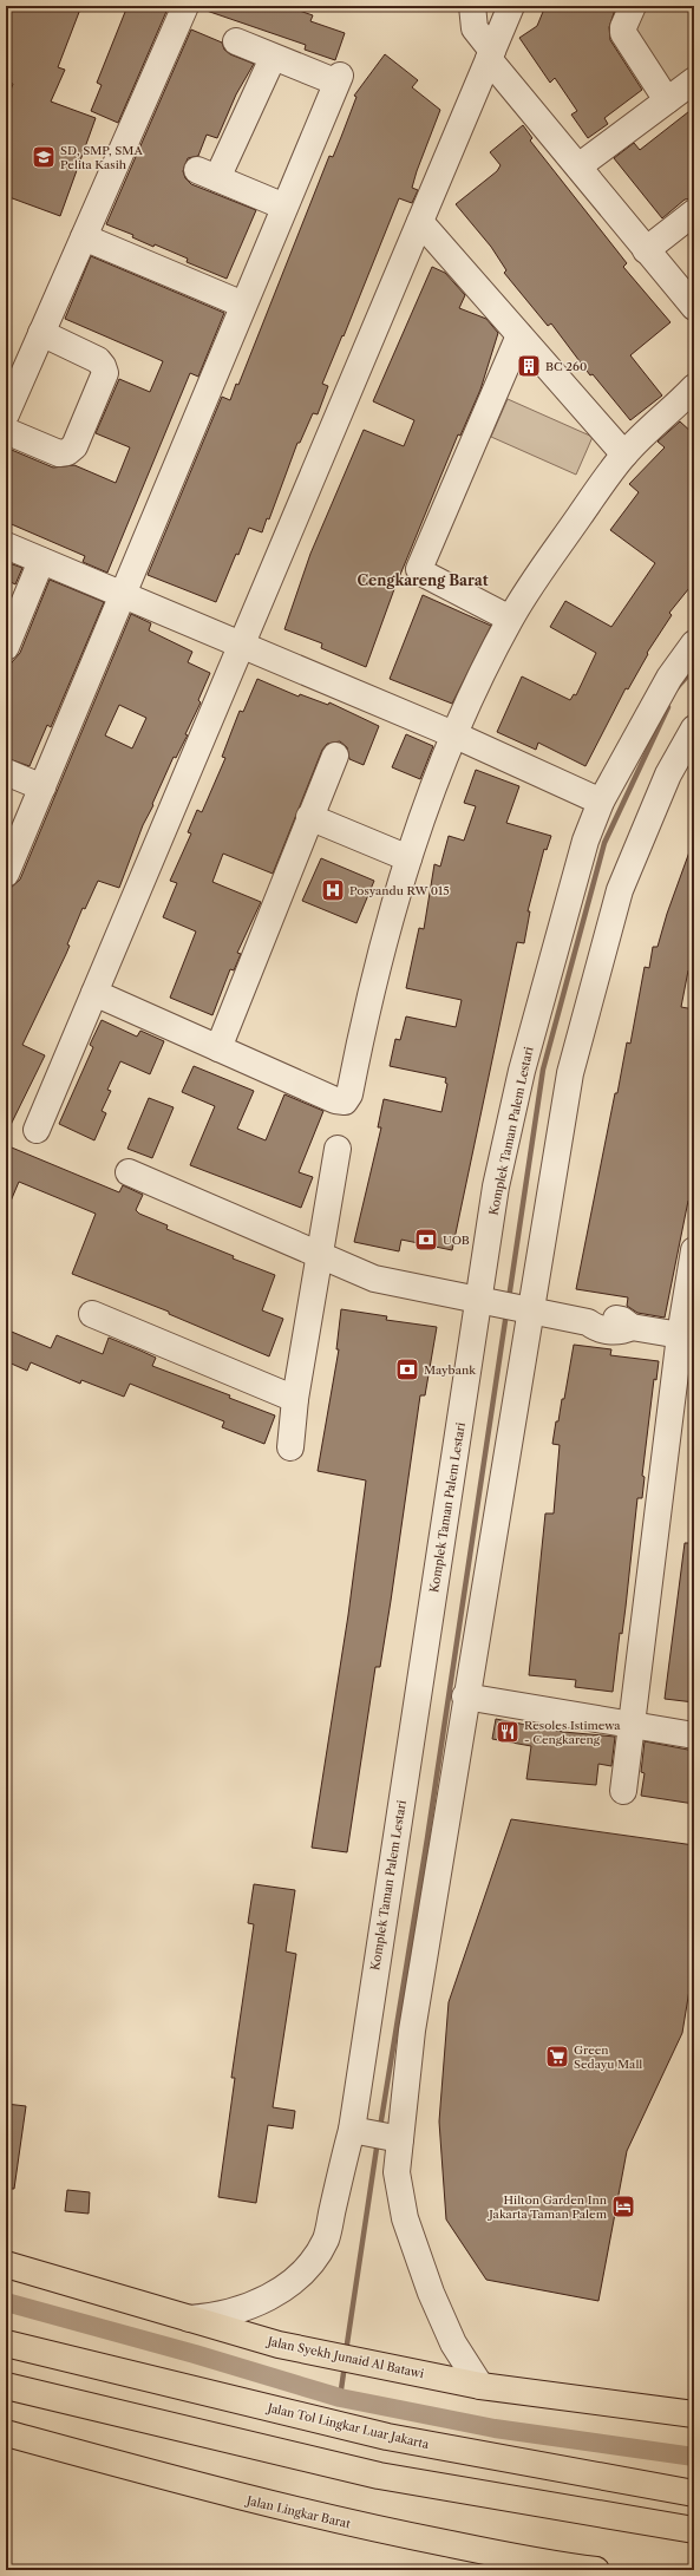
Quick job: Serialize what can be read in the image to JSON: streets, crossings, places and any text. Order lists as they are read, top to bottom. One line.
{"streets":{"main road":["Jalan Syekh Junaid Al Batawi","Jalan Tol Lingkar Luar Jakarta","Jalan Lingkar Barat"],"street":["Komplek Taman Palem Lestari"]},"crossings":[["Komplek Taman Palem Lestari","Jalan Syekh Junaid Al Batawi"]],"districts":["Cengkareng Barat"],"places":{"school or university":["SD, SMP, SMA Pelita Kasih"],"building":["BC 260"],"hospital":["Posyandu RW 015"],"bank":["UOB","Maybank"],"restaurant":["Resoles Istimewa - Cengkareng"],"supermarket":["Green Sedayu Mall"],"hotel":["Hilton Garden Inn Jakarta Taman Palem"]}}
